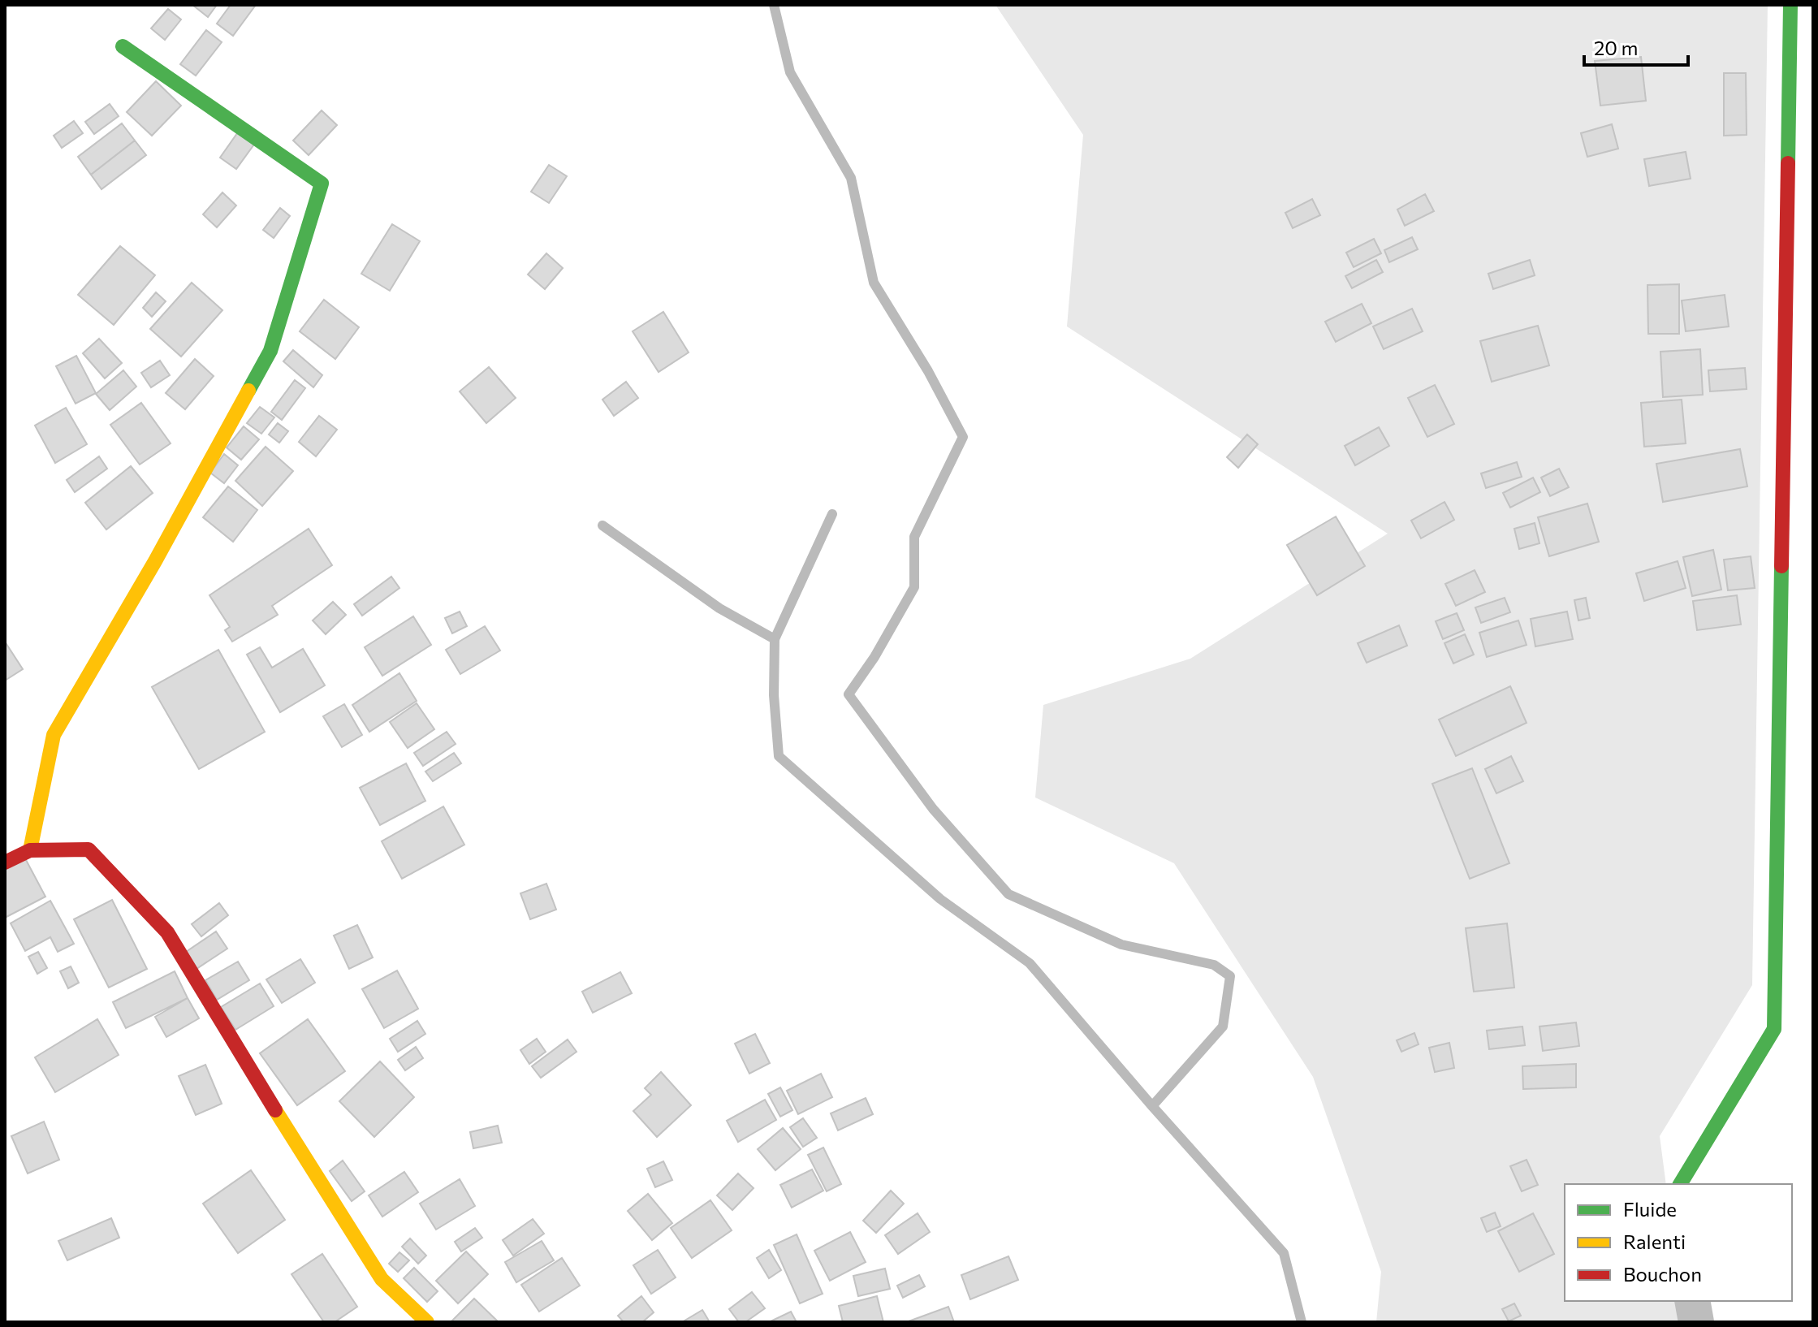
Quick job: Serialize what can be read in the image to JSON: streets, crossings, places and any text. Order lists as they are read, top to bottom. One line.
{"legend":["Fluide","Ralenti","Bouchon"],"scale_bar":"20 m"}
